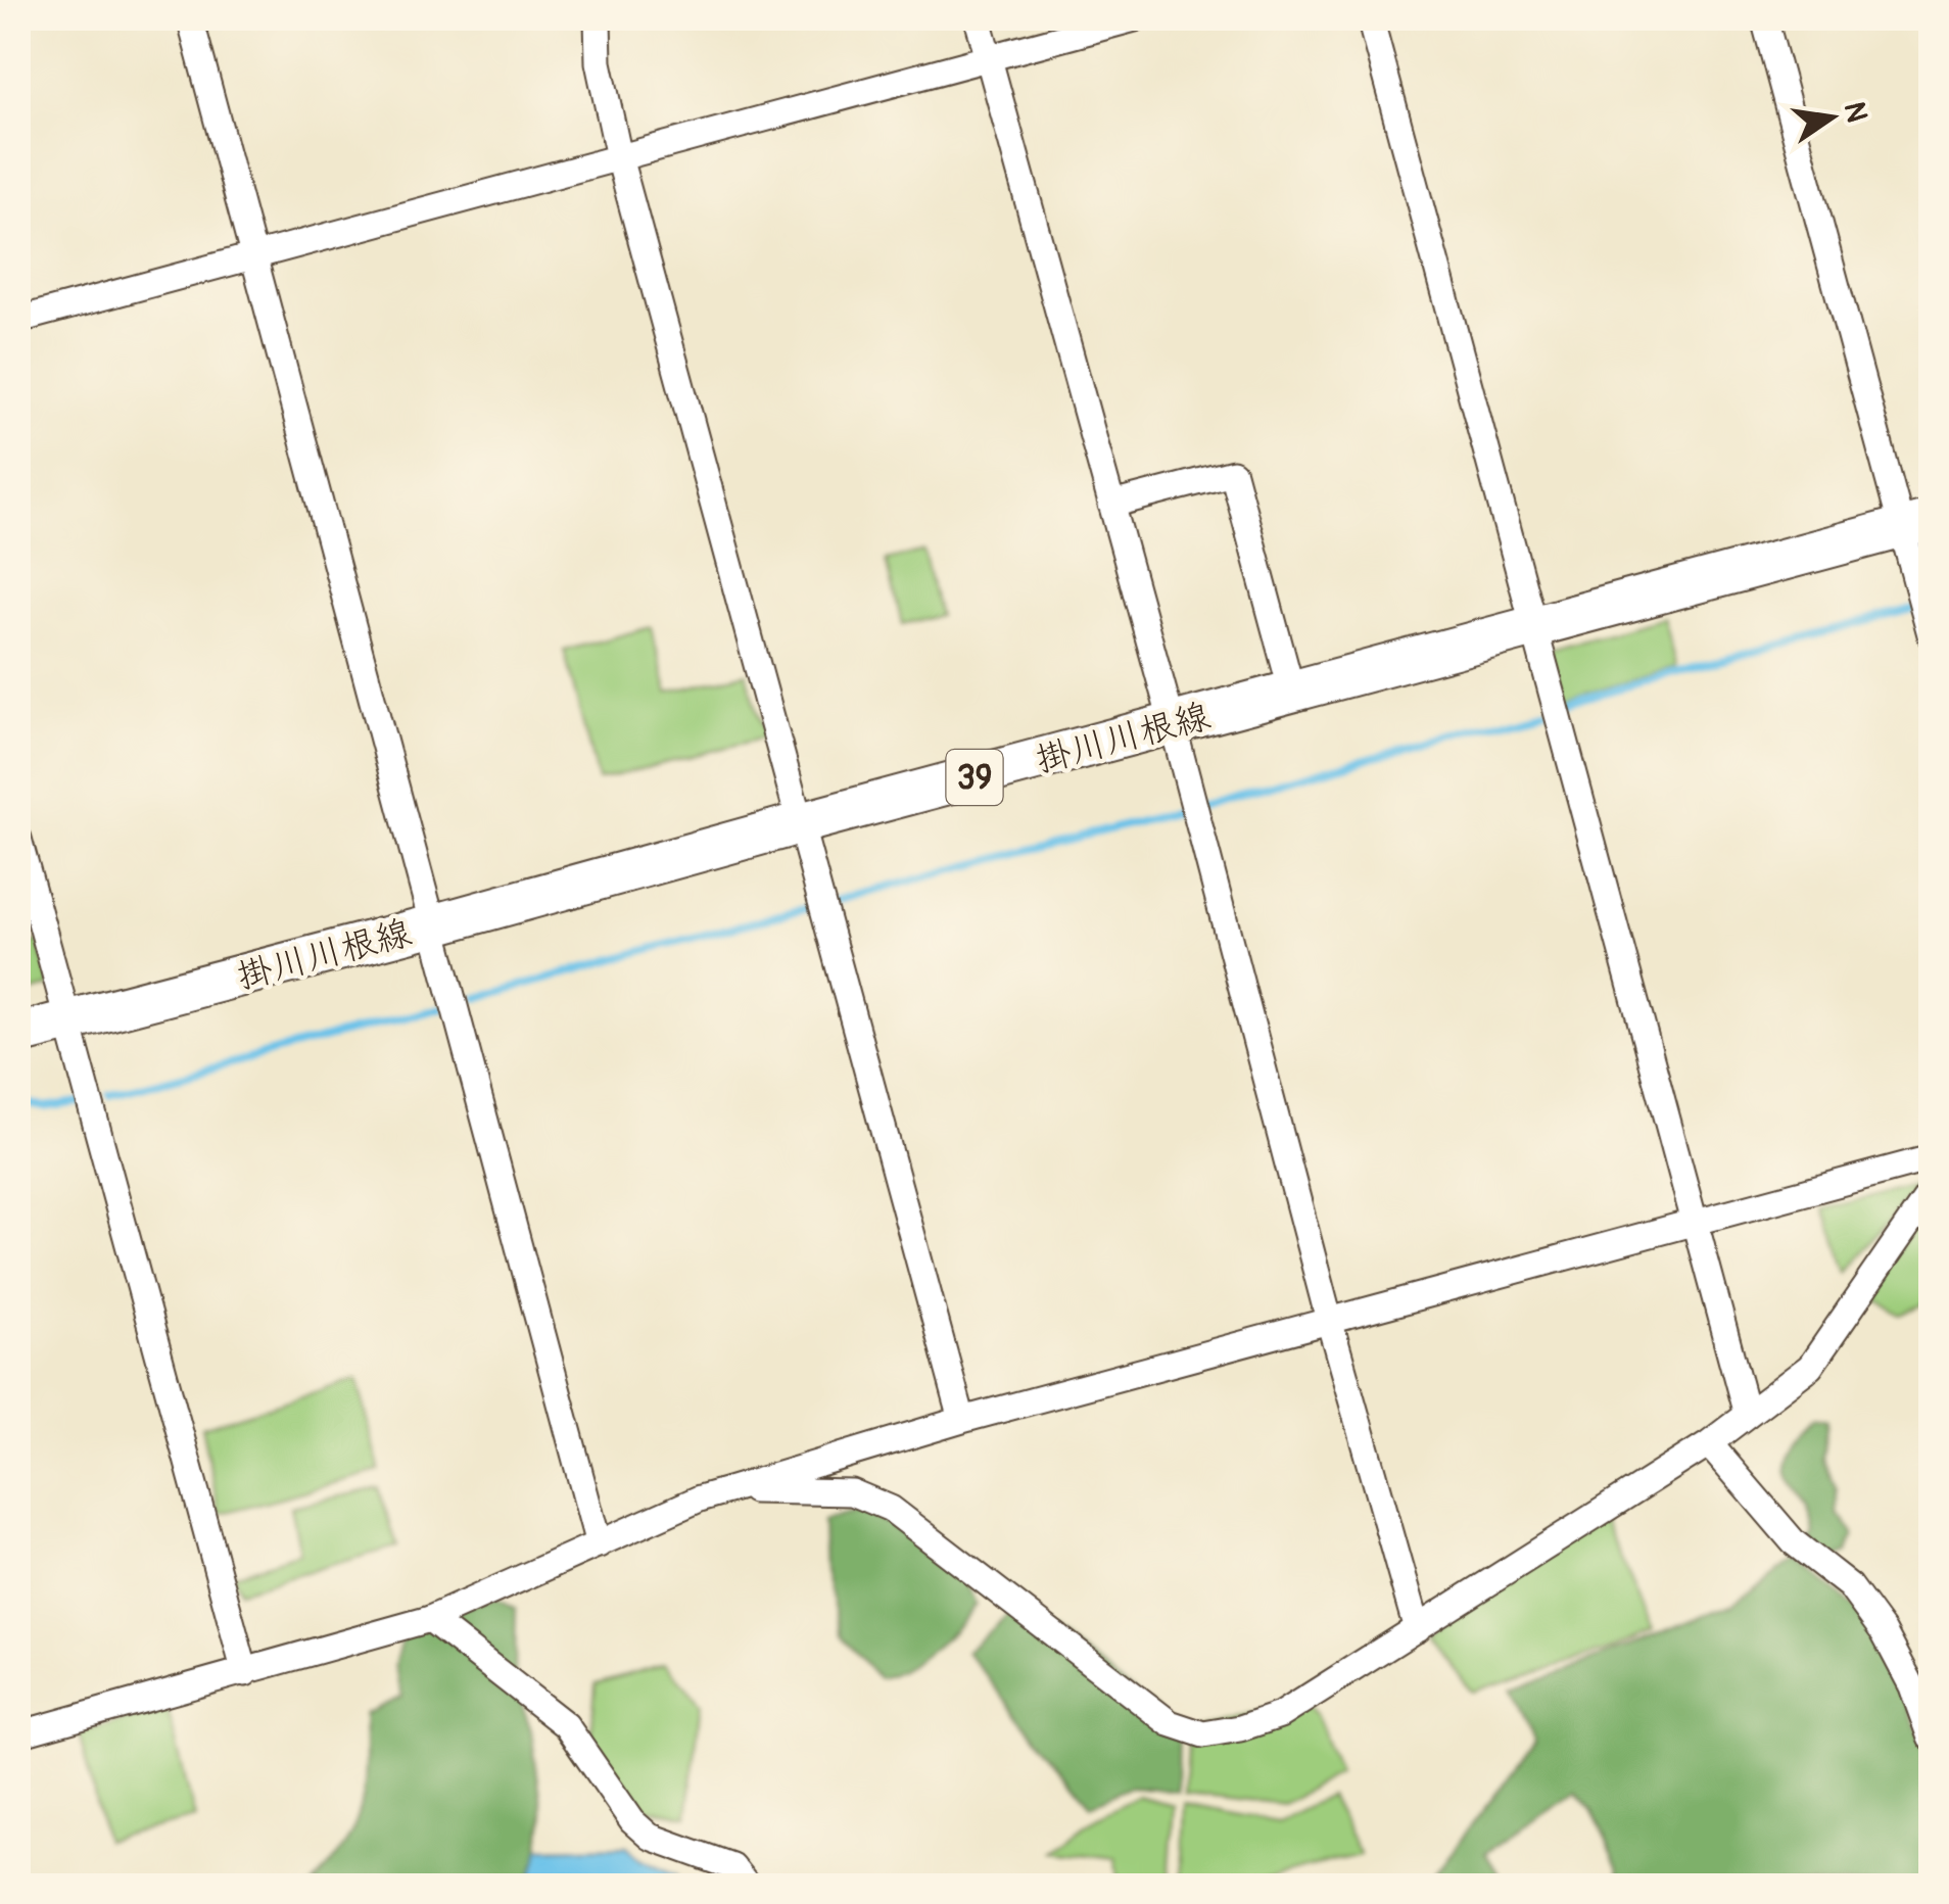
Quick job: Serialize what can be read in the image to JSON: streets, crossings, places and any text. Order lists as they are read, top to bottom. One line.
{"streets":{"main road":["掛川川根線","39"]},"north":"right"}
